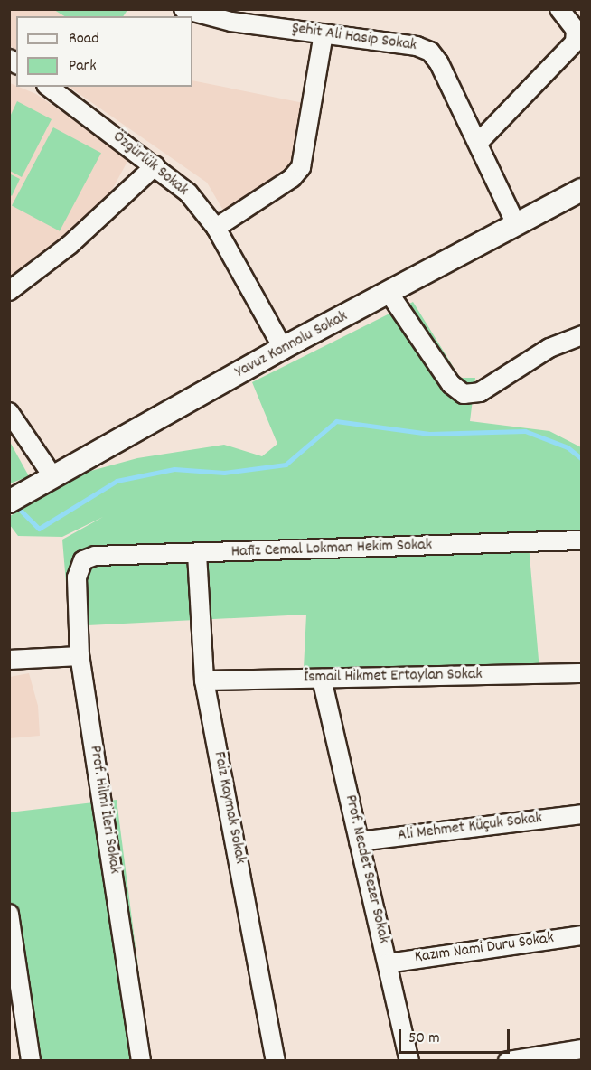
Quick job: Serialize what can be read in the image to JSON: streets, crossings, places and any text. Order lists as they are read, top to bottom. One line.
{"streets":{"street":["Şehit Ali Hasip Sokak","Özgürlük Sokak","Yavuz Konnolu Sokak","Hafiz Cemal Lokman Hekim Sokak","İsmail Hikmet Ertaylan Sokak","Faiz Kaymak Sokak","Prof. Hilmi İleri Sokak","Ali Mehmet Küçuk Sokak","Prof. Necdet Sezer Sokak","Kazım Nami Duru Sokak"]},"crossings":[["Şehit Ali Hasip Sokak","Yavuz Konnolu Sokak"],["Özgürlük Sokak","Yavuz Konnolu Sokak"],["Hafiz Cemal Lokman Hekim Sokak","Faiz Kaymak Sokak"],["Hafiz Cemal Lokman Hekim Sokak","Prof. Hilmi İleri Sokak"],["İsmail Hikmet Ertaylan Sokak","Faiz Kaymak Sokak"],["İsmail Hikmet Ertaylan Sokak","Prof. Necdet Sezer Sokak"],["Ali Mehmet Küçuk Sokak","Prof. Necdet Sezer Sokak"],["Prof. Necdet Sezer Sokak","Kazım Nami Duru Sokak"]],"legend":["Road","Park"],"scale_bar":"50 m"}
